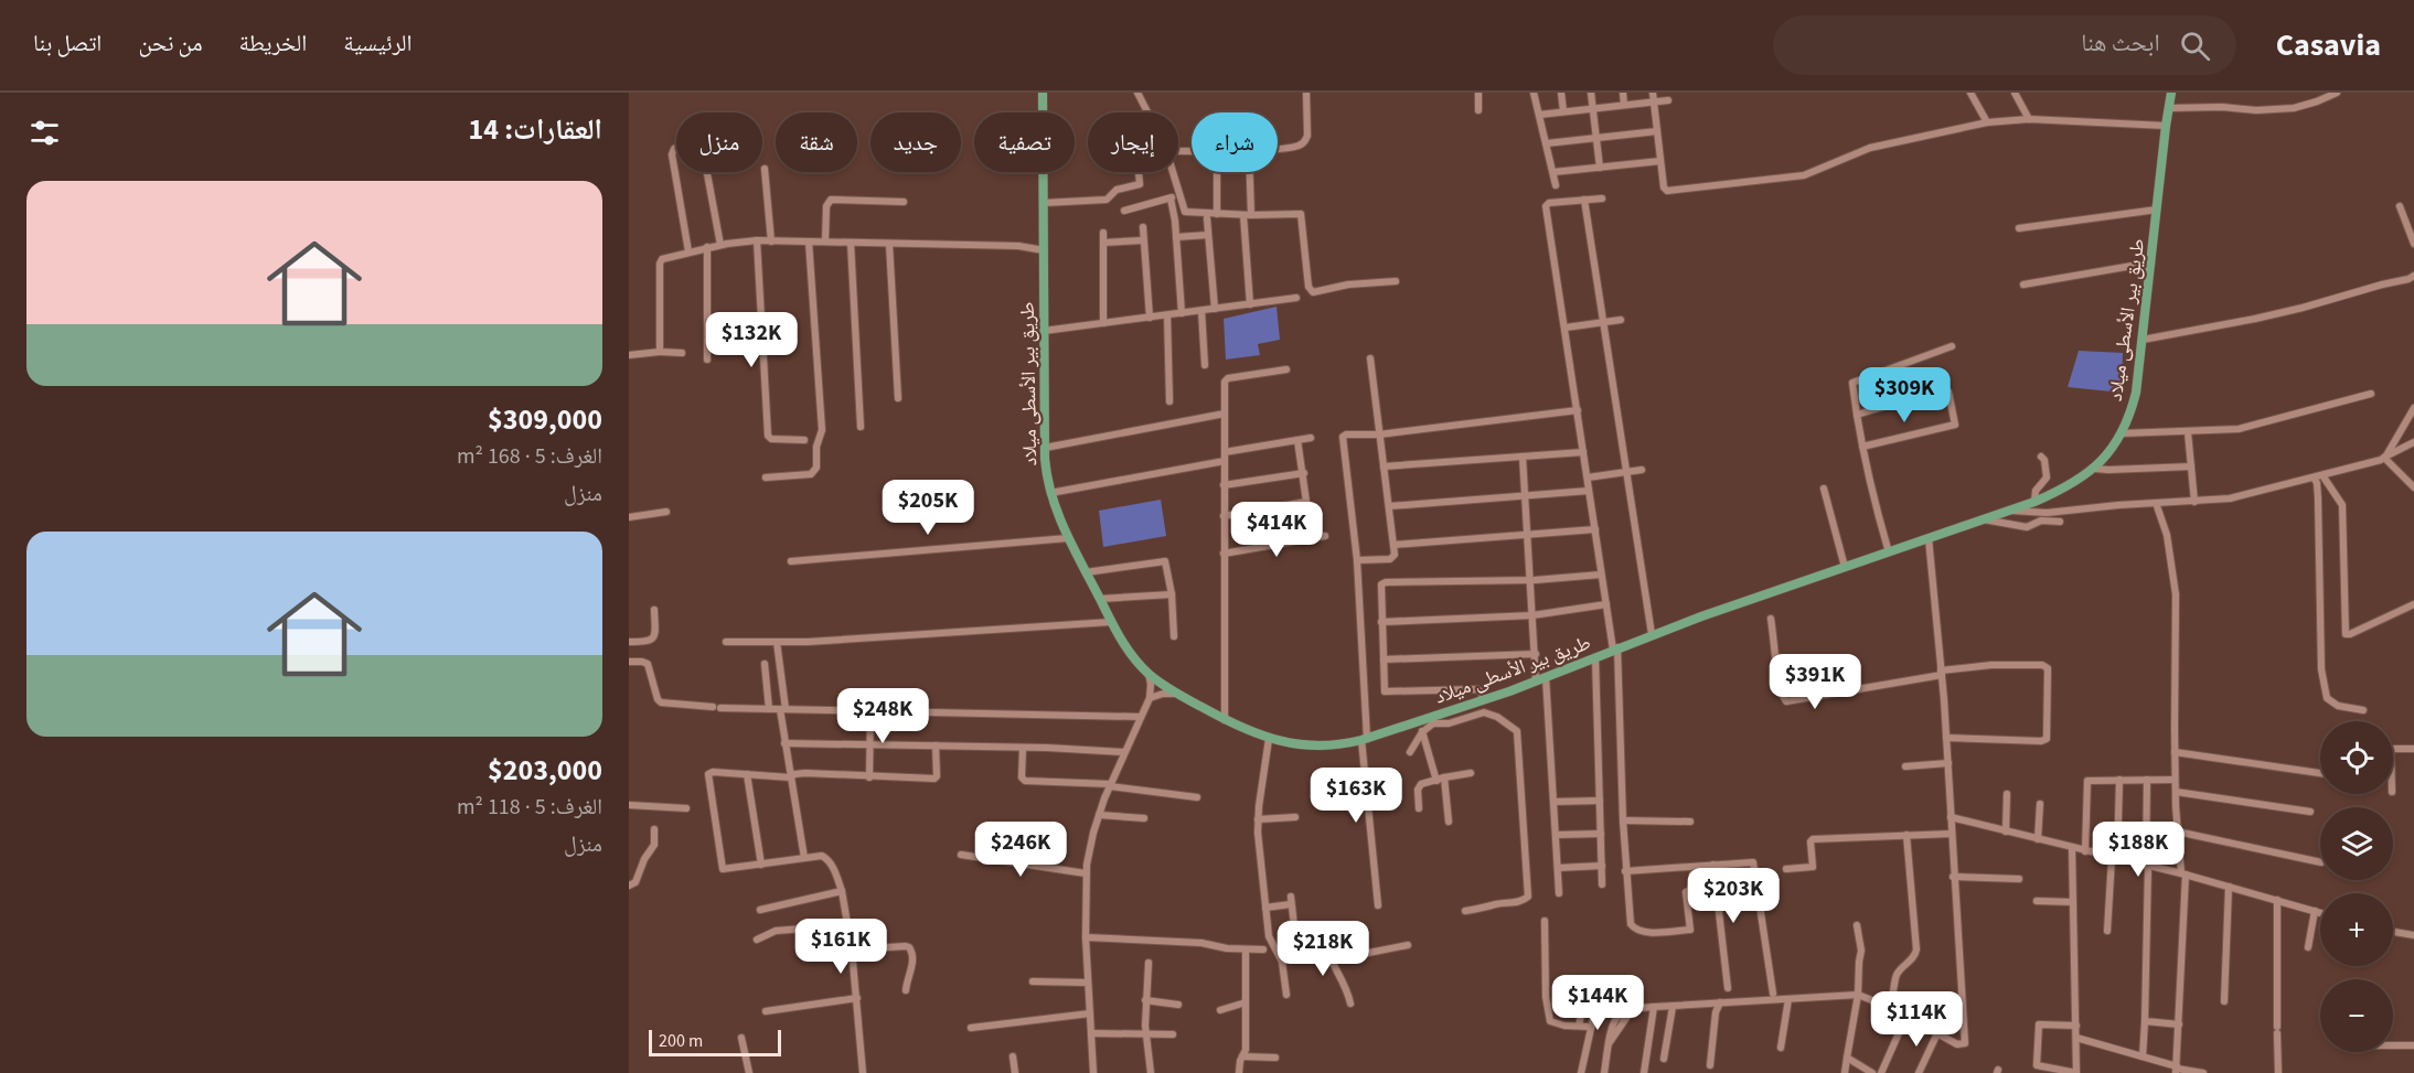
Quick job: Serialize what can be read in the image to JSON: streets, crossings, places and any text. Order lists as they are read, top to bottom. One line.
{"streets":{"main road":["طريق بير الأسطى ميلاد"]},"scale_bar":"200 m","page":{"header":"Casavia","search":"ابحث هنا","nav":["الرئيسية","الخريطة","من نحن","اتصل بنا"],"heading":"العقارات: 14","chip":["شراء","إيجار","تصفية","جديد","شقة","منزل"],"list":[{"name":"$309,000","note":"الغرف: 5 · 168 m² · منزل"},{"name":"$203,000","note":"الغرف: 5 · 118 m² · منزل"}],"price":["$132K","$309K","$205K","$414K","$391K","$248K","$163K","$246K","$188K","$203K","$161K","$218K","$144K","$114K"],"map_buttons":["+","−"],"scale":"200 m"}}
